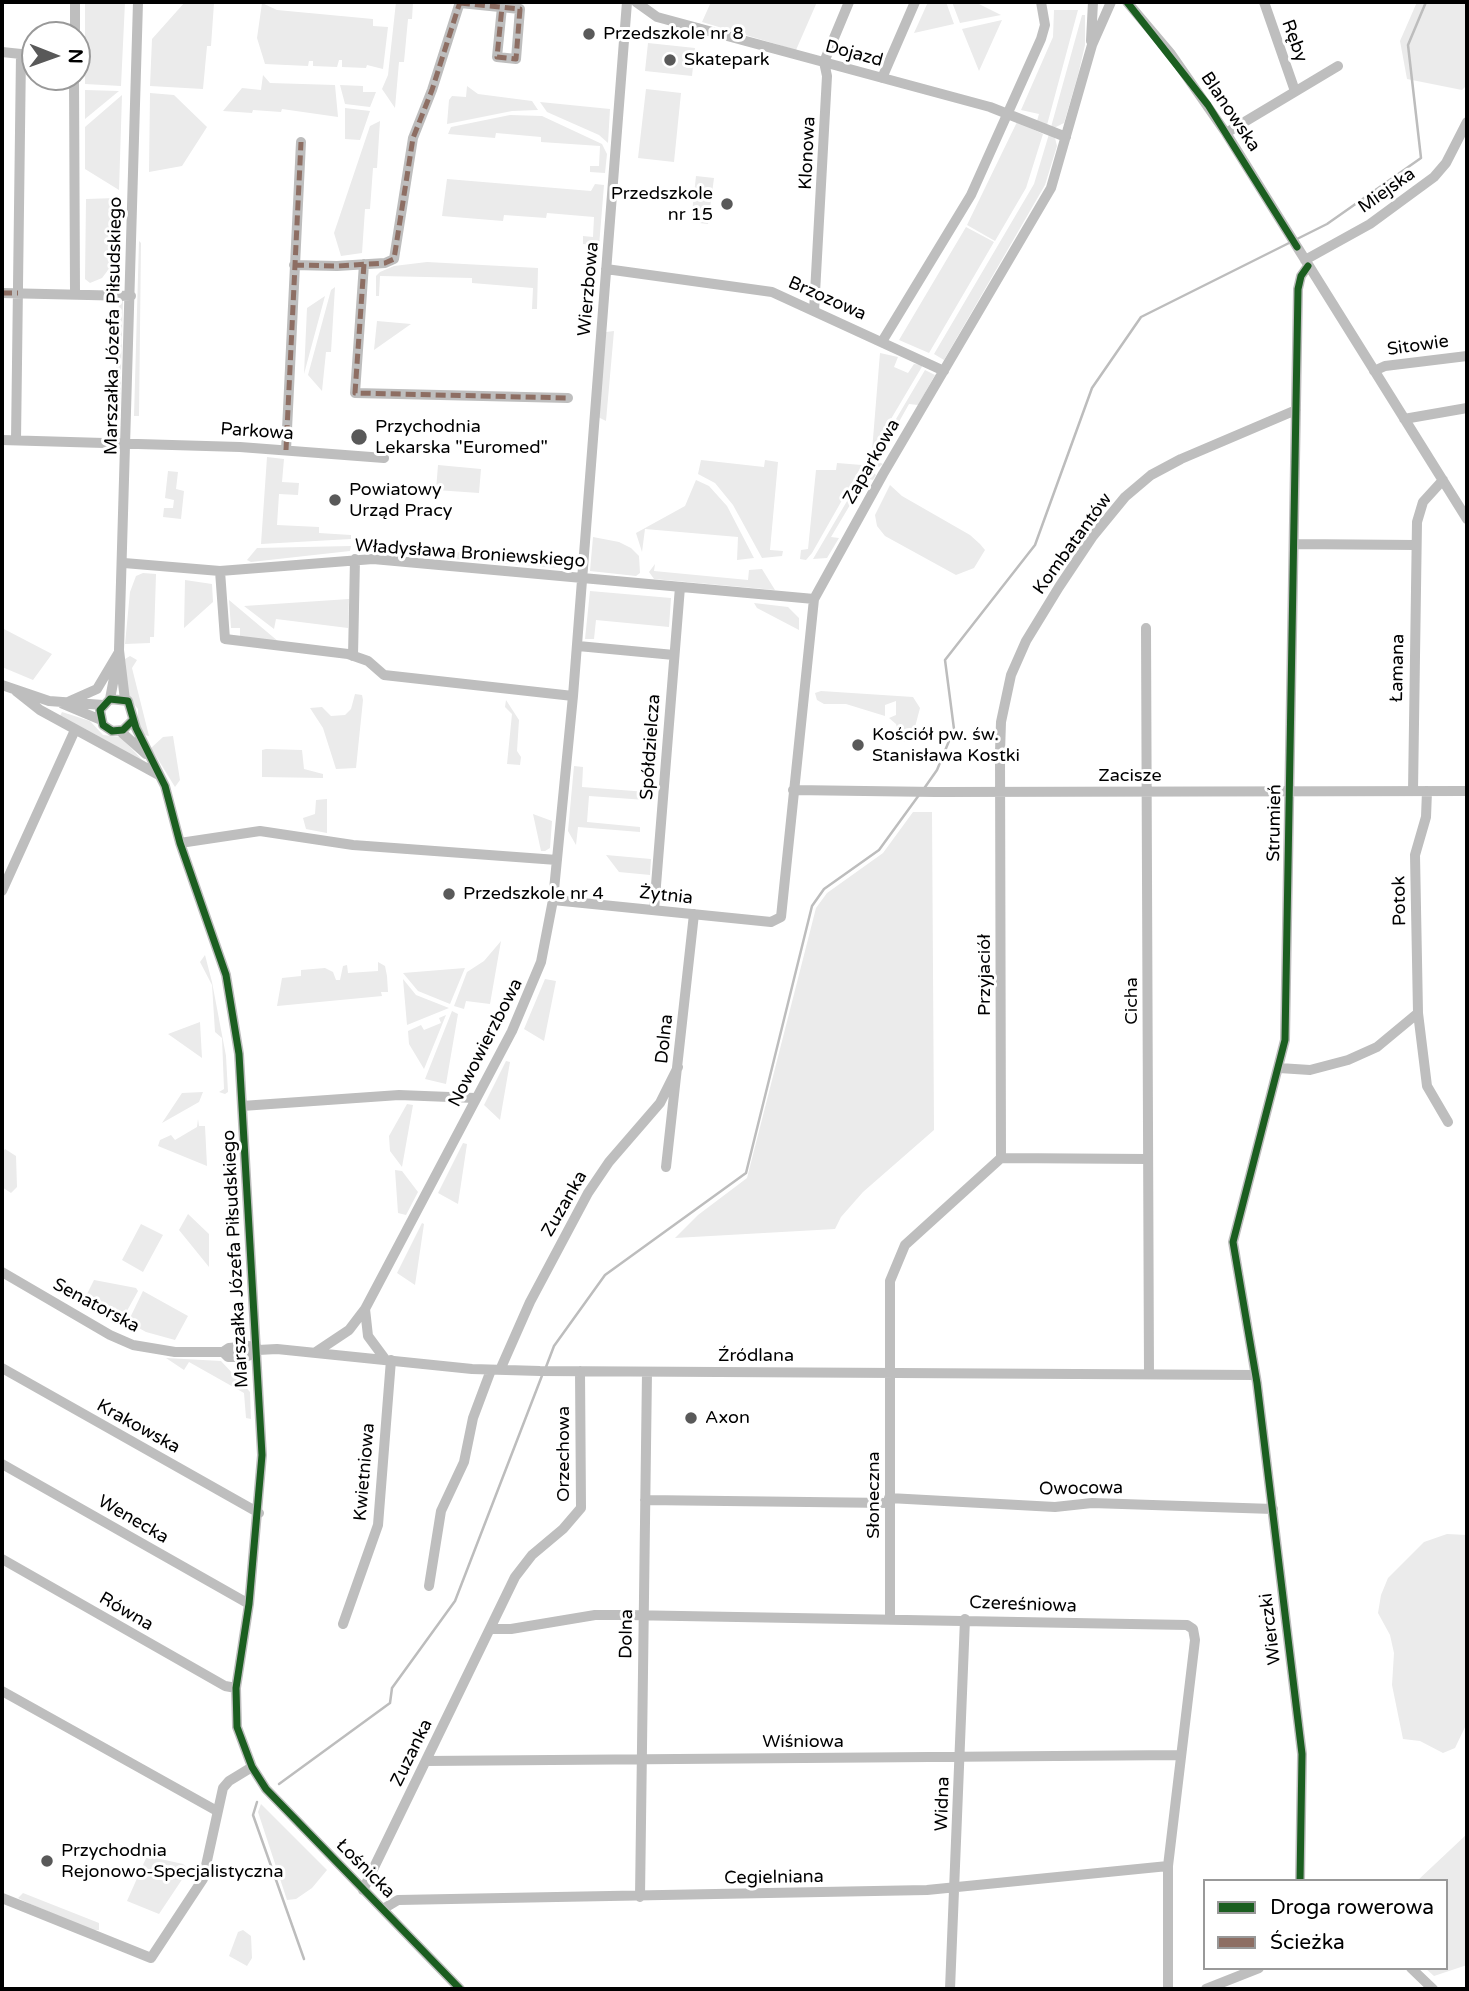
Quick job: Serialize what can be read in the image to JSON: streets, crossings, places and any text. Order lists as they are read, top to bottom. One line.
{"streets":{"street":["Ręby","Dojazd","Blanowska","Klonowa","Miejska","Wierzbowa","Brzozowa","Marszałka Józefa Piłsudskiego","Sitowie","Parkowa","Zaparkowa","Kombatantów","Władysława Broniewskiego","Łamana","Spółdzielcza","Zacisze","Strumień","Żytnia","Potok","Przyjaciół","Cicha","Dolna","Nowowierzbowa","Zuzanka","Senatorska","Źródlana","Krakowska","Orzechowa","Kwietniowa","Owocowa","Słoneczna","Wenecka","Czereśniowa","Równa","Wierczki","Wiśniowa","Widna","Łośnicka","Cegielniana"]},"crossings":[["Ręby","Blanowska"],["Dojazd","Klonowa"],["Dojazd","Zaparkowa"],["Blanowska","Miejska"],["Blanowska","Sitowie"],["Blanowska","Łamana"],["Blanowska","Strumień"],["Klonowa","Brzozowa"],["Miejska","Strumień"],["Wierzbowa","Brzozowa"],["Wierzbowa","Władysława Broniewskiego"],["Wierzbowa","Nowowierzbowa"],["Brzozowa","Zaparkowa"],["Marszałka Józefa Piłsudskiego","Parkowa"],["Marszałka Józefa Piłsudskiego","Władysława Broniewskiego"],["Marszałka Józefa Piłsudskiego","Senatorska"],["Marszałka Józefa Piłsudskiego","Źródlana"],["Marszałka Józefa Piłsudskiego","Krakowska"],["Marszałka Józefa Piłsudskiego","Wenecka"],["Marszałka Józefa Piłsudskiego","Równa"],["Marszałka Józefa Piłsudskiego","Łośnicka"],["Zaparkowa","Władysława Broniewskiego"],["Zaparkowa","Zacisze"],["Zaparkowa","Żytnia"],["Kombatantów","Zacisze"],["Kombatantów","Strumień"],["Kombatantów","Przyjaciół"],["Władysława Broniewskiego","Spółdzielcza"],["Władysława Broniewskiego","Nowowierzbowa"],["Łamana","Zacisze"],["Spółdzielcza","Żytnia"],["Zacisze","Strumień"],["Zacisze","Potok"],["Zacisze","Przyjaciół"],["Zacisze","Cicha"],["Strumień","Źródlana"],["Strumień","Wierczki"],["Żytnia","Dolna"],["Żytnia","Nowowierzbowa"],["Cicha","Źródlana"],["Dolna","Zuzanka"],["Dolna","Źródlana"],["Dolna","Owocowa"],["Dolna","Czereśniowa"],["Dolna","Wiśniowa"],["Dolna","Cegielniana"],["Nowowierzbowa","Źródlana"],["Zuzanka","Źródlana"],["Zuzanka","Orzechowa"],["Zuzanka","Czereśniowa"],["Zuzanka","Wiśniowa"],["Zuzanka","Łośnicka"],["Senatorska","Źródlana"],["Źródlana","Orzechowa"],["Źródlana","Kwietniowa"],["Źródlana","Słoneczna"],["Źródlana","Wierczki"],["Orzechowa","Czereśniowa"],["Owocowa","Słoneczna"],["Owocowa","Wierczki"],["Słoneczna","Czereśniowa"],["Czereśniowa","Wiśniowa"],["Czereśniowa","Widna"],["Czereśniowa","Cegielniana"],["Wiśniowa","Widna"],["Widna","Cegielniana"],["Łośnicka","Cegielniana"]],"places":["Przedszkole nr 8","Skatepark","Przedszkole nr 15","Przychodnia Lekarska \"Euromed\"","Powiatowy Urząd Pracy","Kościół pw. św. Stanisława Kostki","Przedszkole nr 4","Axon","Przychodnia Rejonowo-Specjalistyczna"],"legend":["Droga rowerowa","Ścieżka"],"north":"right"}
